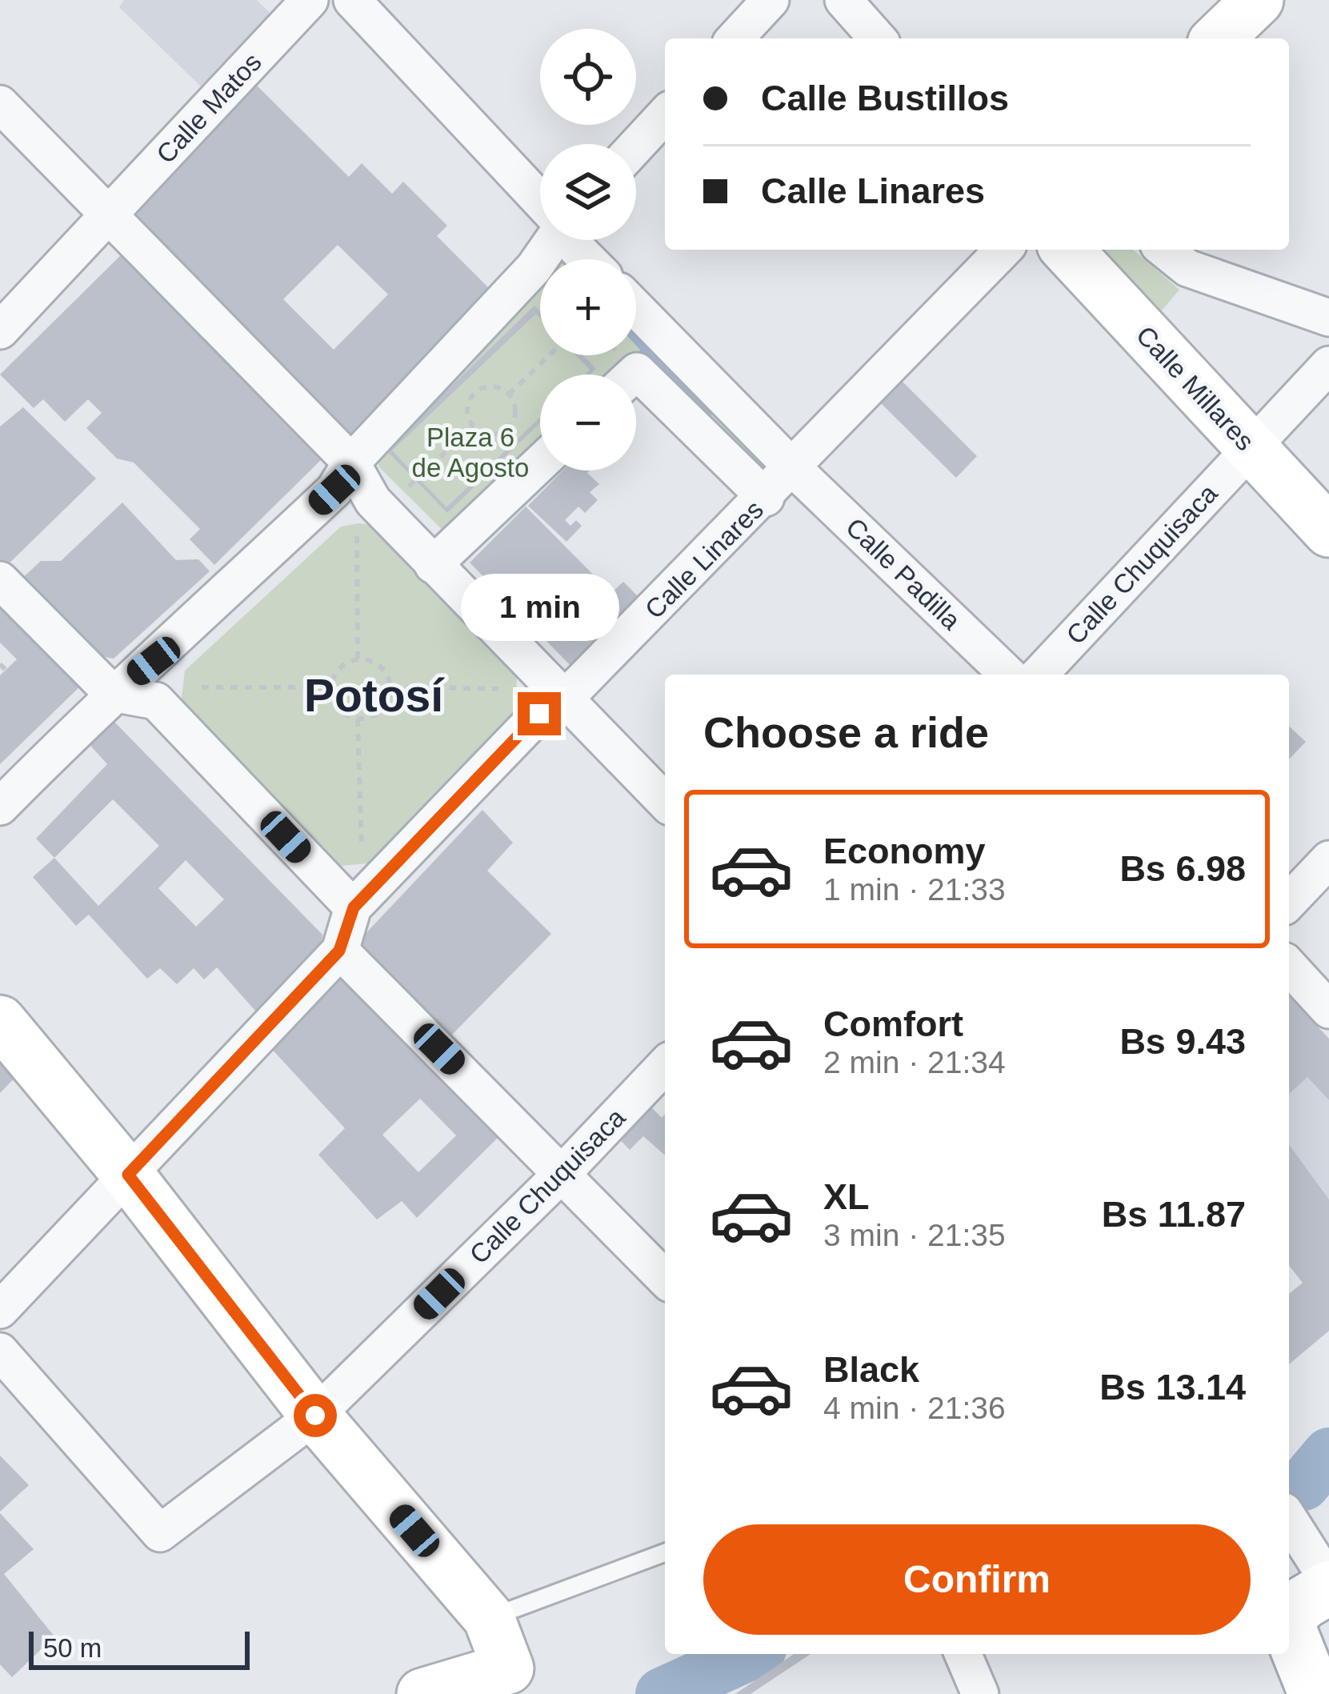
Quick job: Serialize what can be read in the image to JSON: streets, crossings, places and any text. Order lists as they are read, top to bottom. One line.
{"streets":{"main road":["Calle Millares"],"street":["Calle Matos","Calle Linares","Calle Chuquisaca","Calle Padilla"]},"crossings":[["Calle Millares","Calle Chuquisaca"],["Calle Linares","Calle Padilla"]],"districts":["Potosí"],"parks":["Plaza 6 de Agosto"],"scale_bar":"50 m","page":{"map_buttons":["+","−"],"banner":["Calle Bustillos","Calle Linares"],"bubble":"1 min","heading":"Choose a ride","list":[{"name":"Economy","note":"1 min · 21:33","value":"Bs 6.98"},{"name":"Comfort","note":"2 min · 21:34","value":"Bs 9.43"},{"name":"XL","note":"3 min · 21:35","value":"Bs 11.87"},{"name":"Black","note":"4 min · 21:36","value":"Bs 13.14"}],"buttons":"Confirm","scale":"50 m"}}
